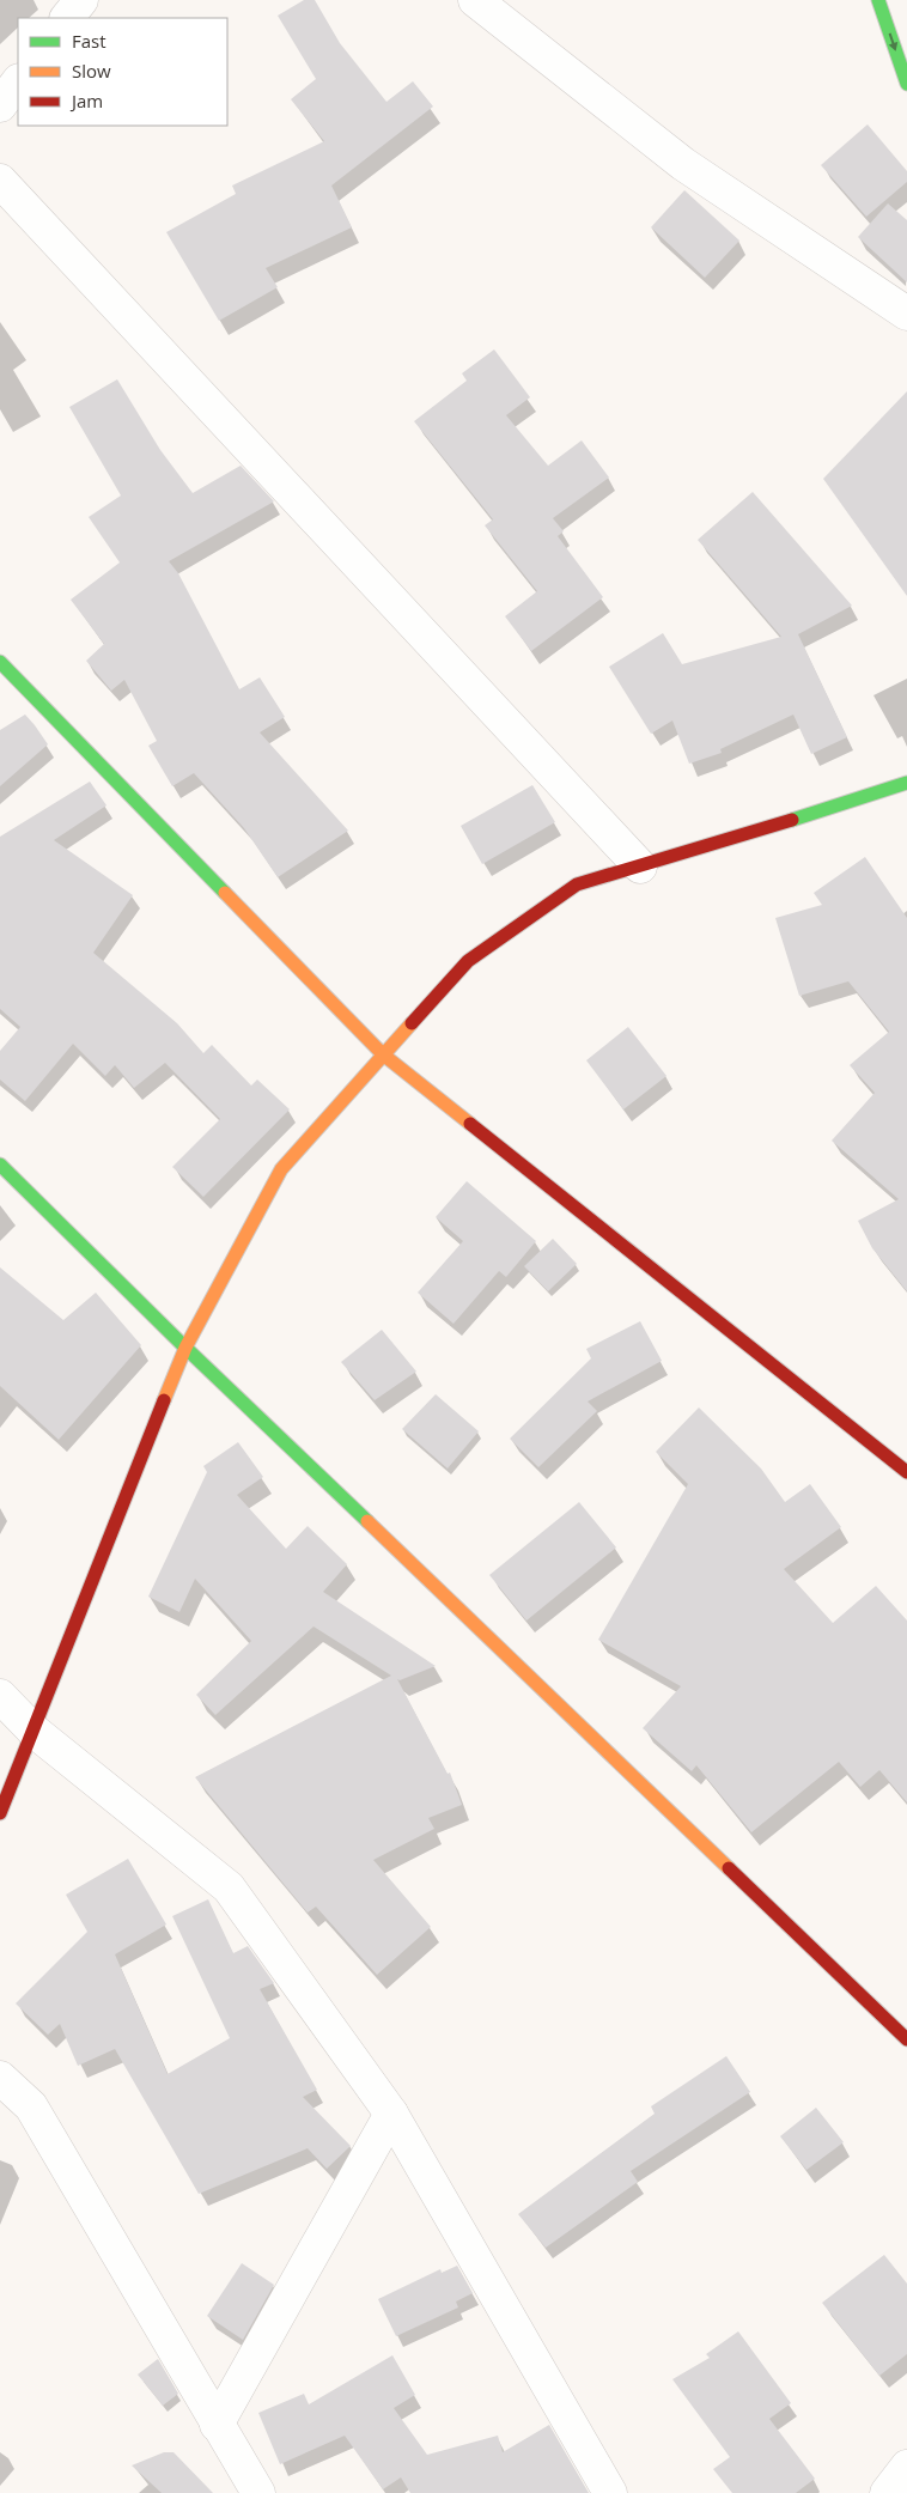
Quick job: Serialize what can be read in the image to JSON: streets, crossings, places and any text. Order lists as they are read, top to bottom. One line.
{"legend":["Fast","Slow","Jam"]}
